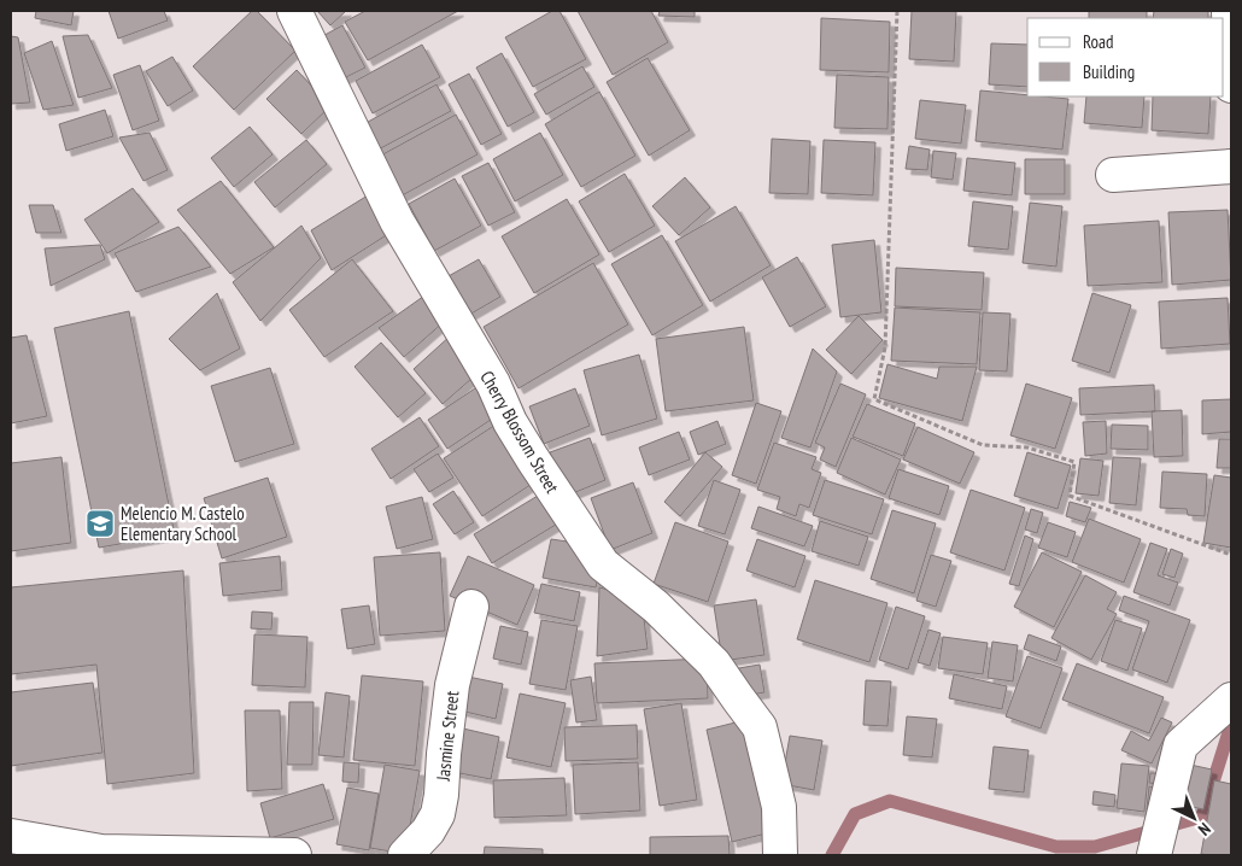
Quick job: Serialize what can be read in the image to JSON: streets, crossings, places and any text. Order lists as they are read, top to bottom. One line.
{"streets":{"street":["Cherry Blossom Street","Jasmine Street"]},"places":{"school or university":["Melencio M. Castelo Elementary School"]},"legend":["Road","Building"],"north":"bottom right"}
